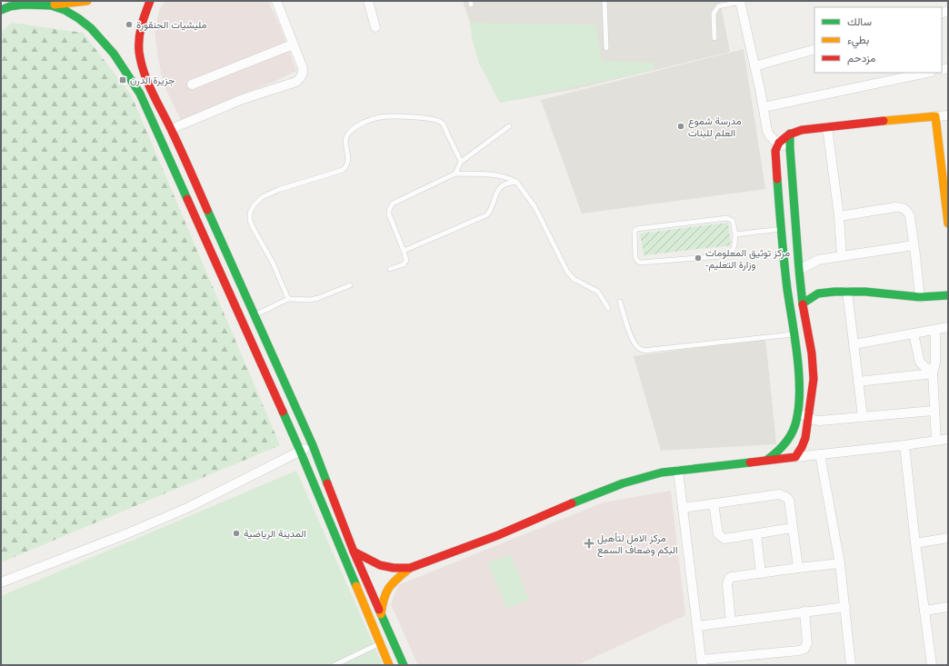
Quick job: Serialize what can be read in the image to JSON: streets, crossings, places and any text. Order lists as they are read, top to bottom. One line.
{"places":{"other":["مليشيات الحنقورة","مدرسة شموع العلم للبنات","مركز توثيق المعلومات -وزارة التعليم","المدينة الرياضية"],"transit":["جزيرة الدرن"],"health":["مركز الامل لتأهيل البكم وضعاف السمع"]},"legend":["سالك","بطيء","مزدحم"]}
